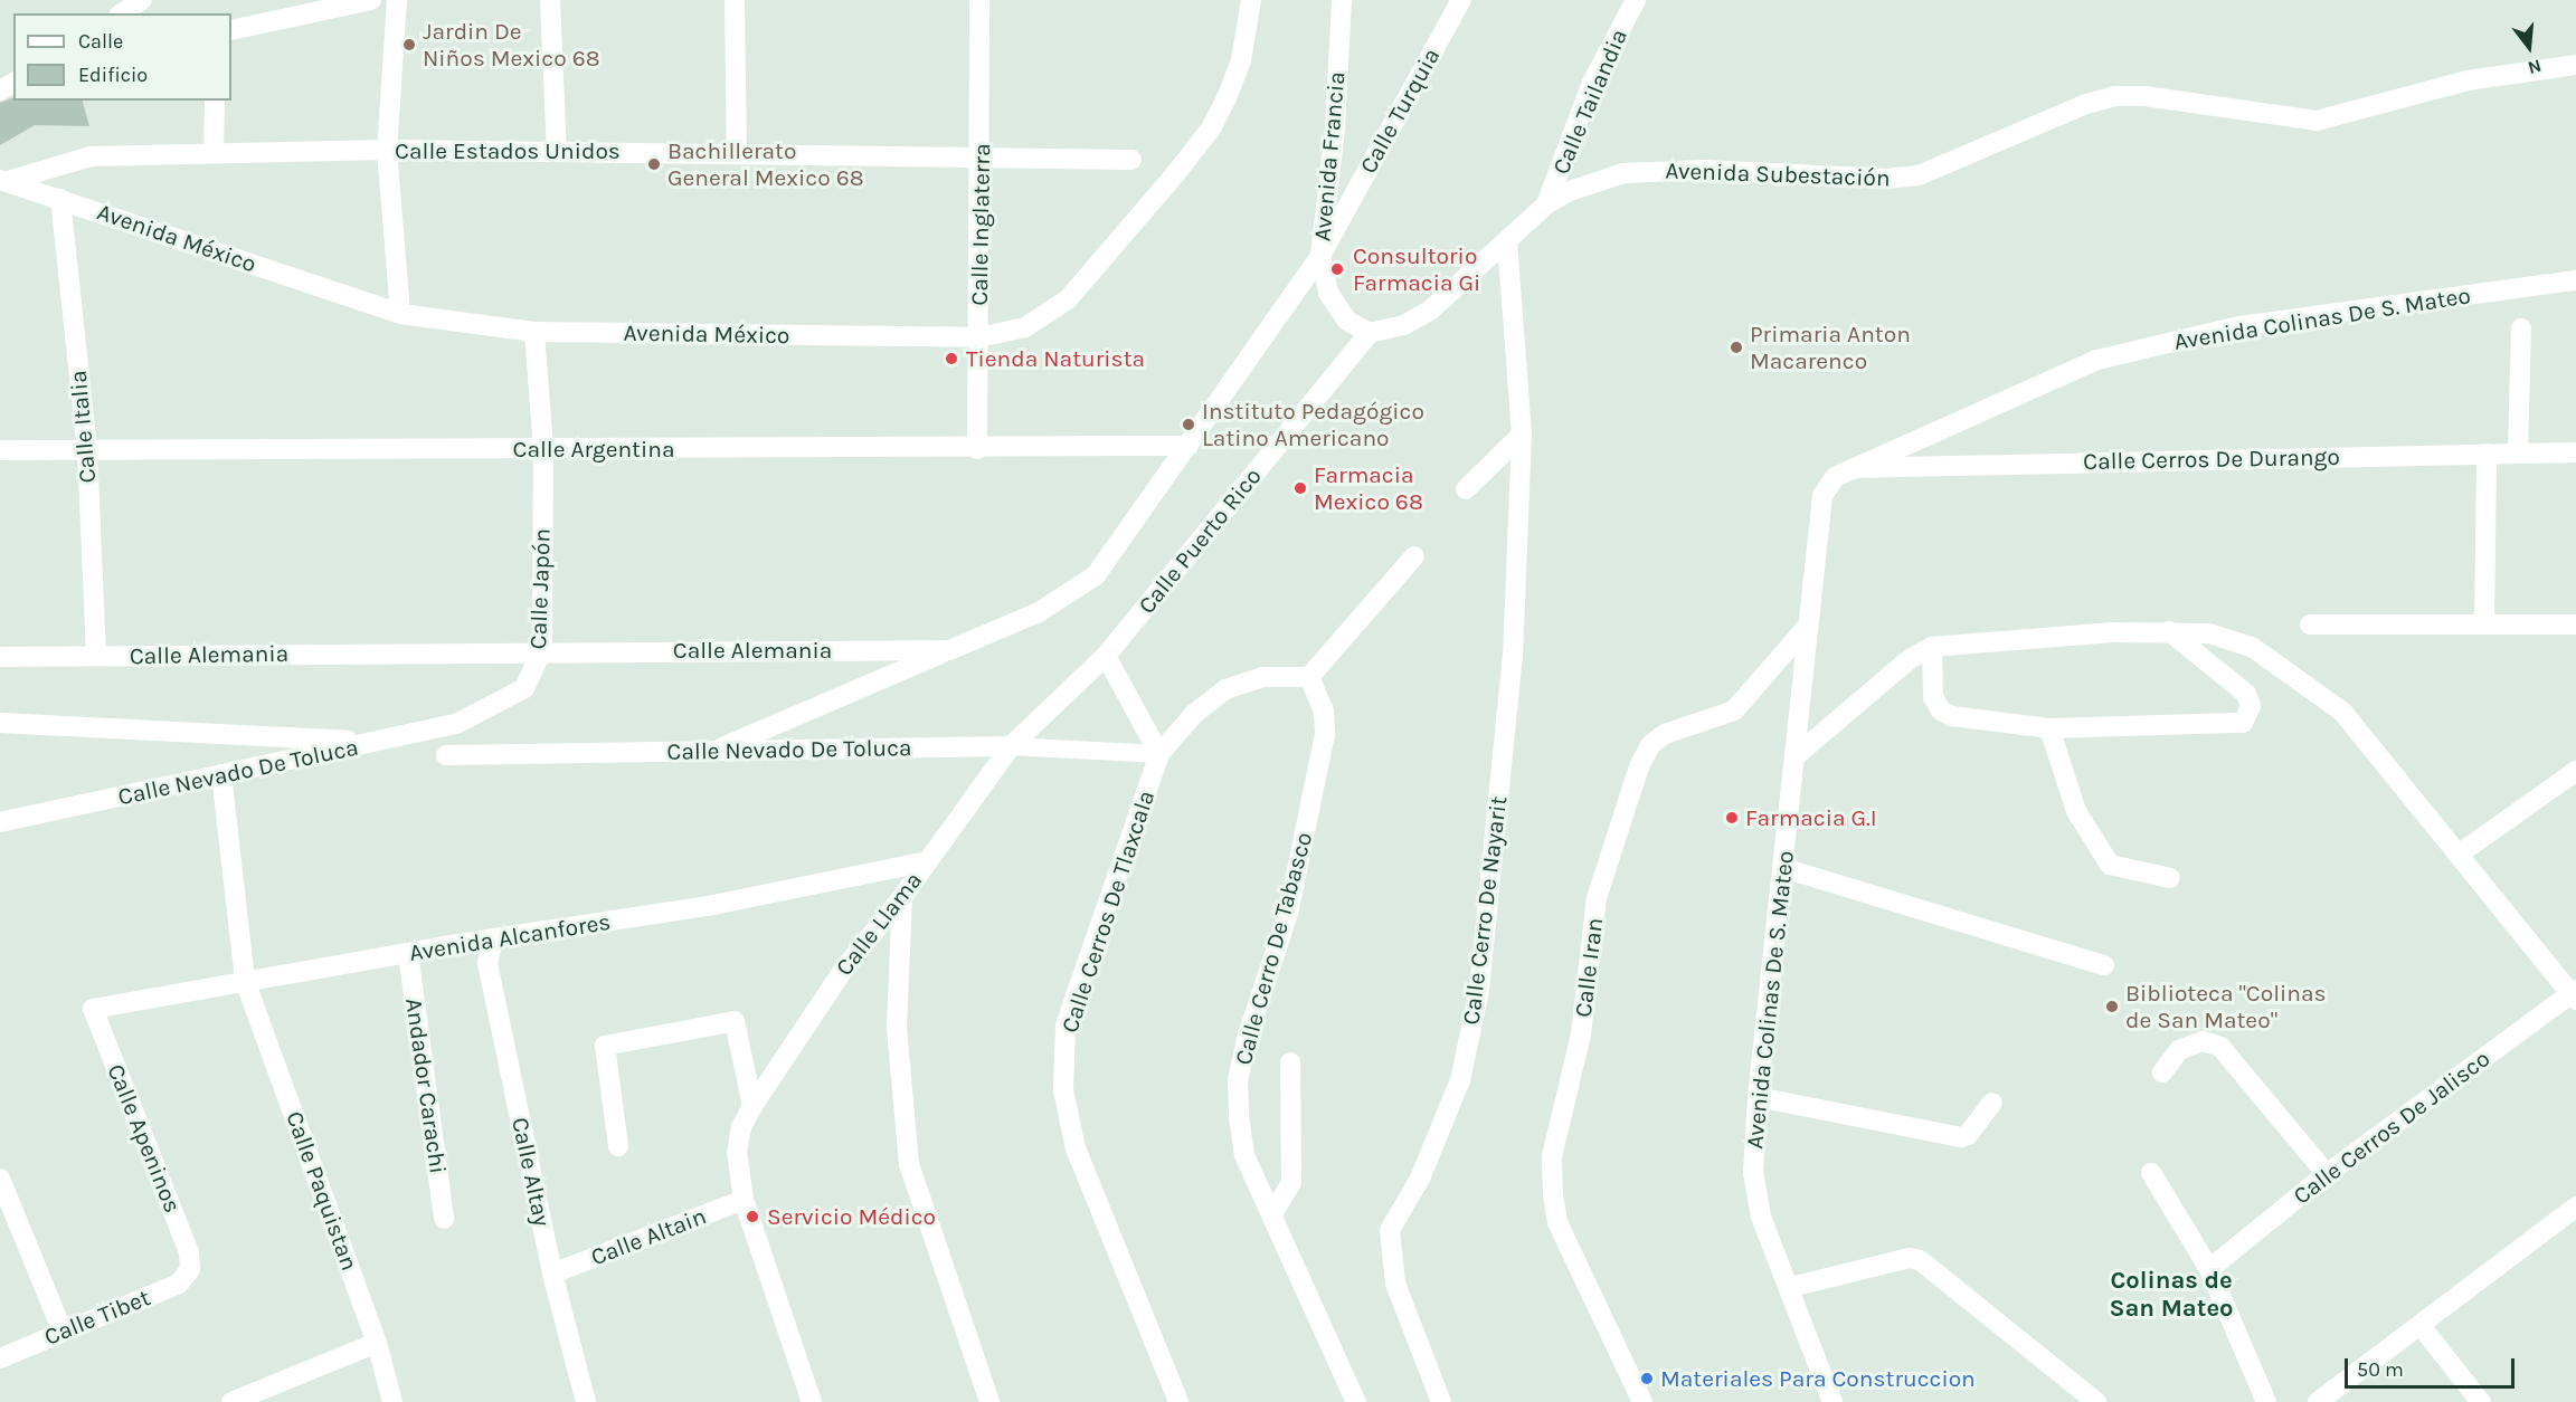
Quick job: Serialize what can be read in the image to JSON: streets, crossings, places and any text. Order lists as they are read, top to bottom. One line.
{"streets":{"street":["Calle Tailandia","Calle Turquia","Calle Estados Unidos","Avenida Francia","Avenida Subestación","Calle Inglaterra","Avenida México","Avenida Colinas De S. Mateo","Calle Italia","Calle Argentina","Calle Cerros De Durango","Calle Puerto Rico","Calle Japón","Calle Alemania","Calle Nevado De Toluca","Calle Cerro De Nayarit","Calle Cerros De Tlaxcala","Calle Llama","Avenida Alcanfores","Calle Cerro De Tabasco","Calle Iran","Andador Carachi","Calle Cerros De Jalisco","Calle Apeninos","Calle Altay","Calle Paquistan","Calle Altain","Calle Tibet"]},"crossings":[["Calle Tailandia","Avenida Subestación"],["Calle Turquia","Avenida Francia"],["Calle Turquia","Calle Alemania"],["Calle Estados Unidos","Calle Inglaterra"],["Calle Estados Unidos","Avenida México"],["Avenida Francia","Avenida Subestación"],["Avenida Francia","Calle Puerto Rico"],["Avenida Francia","Calle Alemania"],["Avenida Subestación","Calle Puerto Rico"],["Calle Inglaterra","Avenida México"],["Calle Inglaterra","Calle Argentina"],["Avenida México","Calle Italia"],["Avenida México","Calle Japón"],["Avenida Colinas De S. Mateo","Calle Cerros De Durango"],["Avenida Colinas De S. Mateo","Calle Iran"],["Calle Italia","Calle Argentina"],["Calle Italia","Calle Alemania"],["Calle Argentina","Calle Japón"],["Calle Argentina","Calle Alemania"],["Calle Japón","Calle Alemania"],["Calle Japón","Calle Nevado De Toluca"],["Calle Nevado De Toluca","Calle Llama"],["Calle Nevado De Toluca","Calle Paquistan"],["Calle Llama","Avenida Alcanfores"],["Calle Llama","Calle Altain"],["Avenida Alcanfores","Andador Carachi"],["Avenida Alcanfores","Calle Apeninos"],["Avenida Alcanfores","Calle Altay"],["Avenida Alcanfores","Calle Paquistan"],["Calle Apeninos","Calle Tibet"],["Calle Altay","Calle Altain"]],"districts":["Colinas de San Mateo"],"places":["Jardin De Niños Mexico 68","Bachillerato General Mexico 68","Consultorio Farmacia Gi","Primaria Anton Macarenco","Tienda Naturista","Instituto Pedagógico Latino Americano","Farmacia Mexico 68","Farmacia G.I","Biblioteca \"Colinas de San Mateo\"","Servicio Médico","Materiales Para Construccion"],"legend":["Calle","Edificio"],"scale_bar":"50 m","north":"bottom"}
